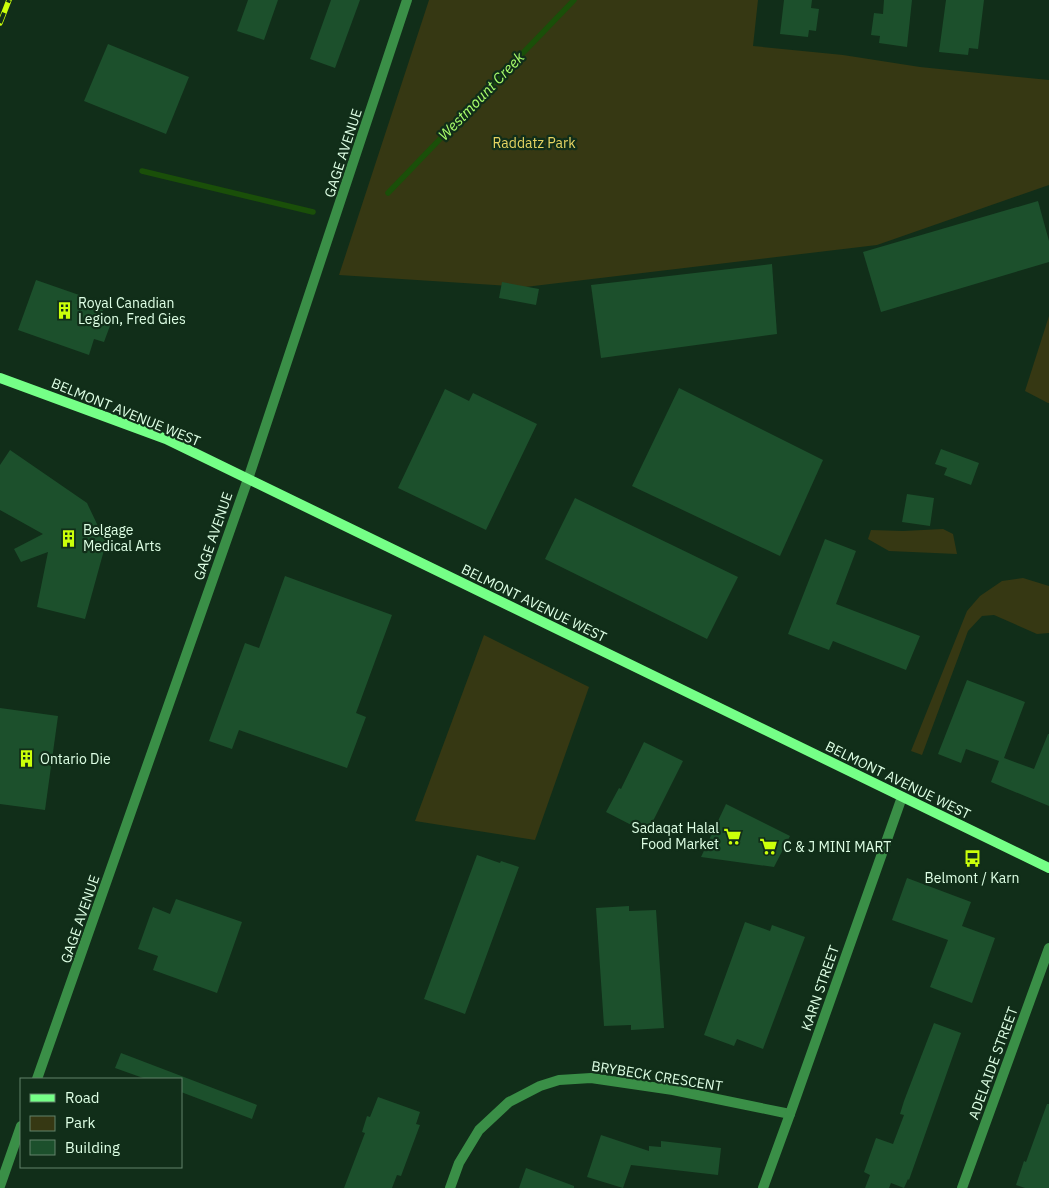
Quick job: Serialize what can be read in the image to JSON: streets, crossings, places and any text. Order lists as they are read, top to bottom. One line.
{"streets":{"street":["GAGE AVENUE","BELMONT AVENUE WEST","KARN STREET","ADELAIDE STREET","BRYBECK CRESCENT"]},"crossings":[["GAGE AVENUE","BELMONT AVENUE WEST"],["BELMONT AVENUE WEST","KARN STREET"],["KARN STREET","BRYBECK CRESCENT"]],"water":["Westmount Creek"],"parks":["Raddatz Park"],"places":{"building":["Royal Canadian Legion, Fred Gies","Belgage Medical Arts","Ontario Die"],"supermarket":["Sadaqat Halal Food Market","C & J MINI MART"],"bus stop":["Belmont / Karn"]},"legend":["Road","Park","Building"]}
